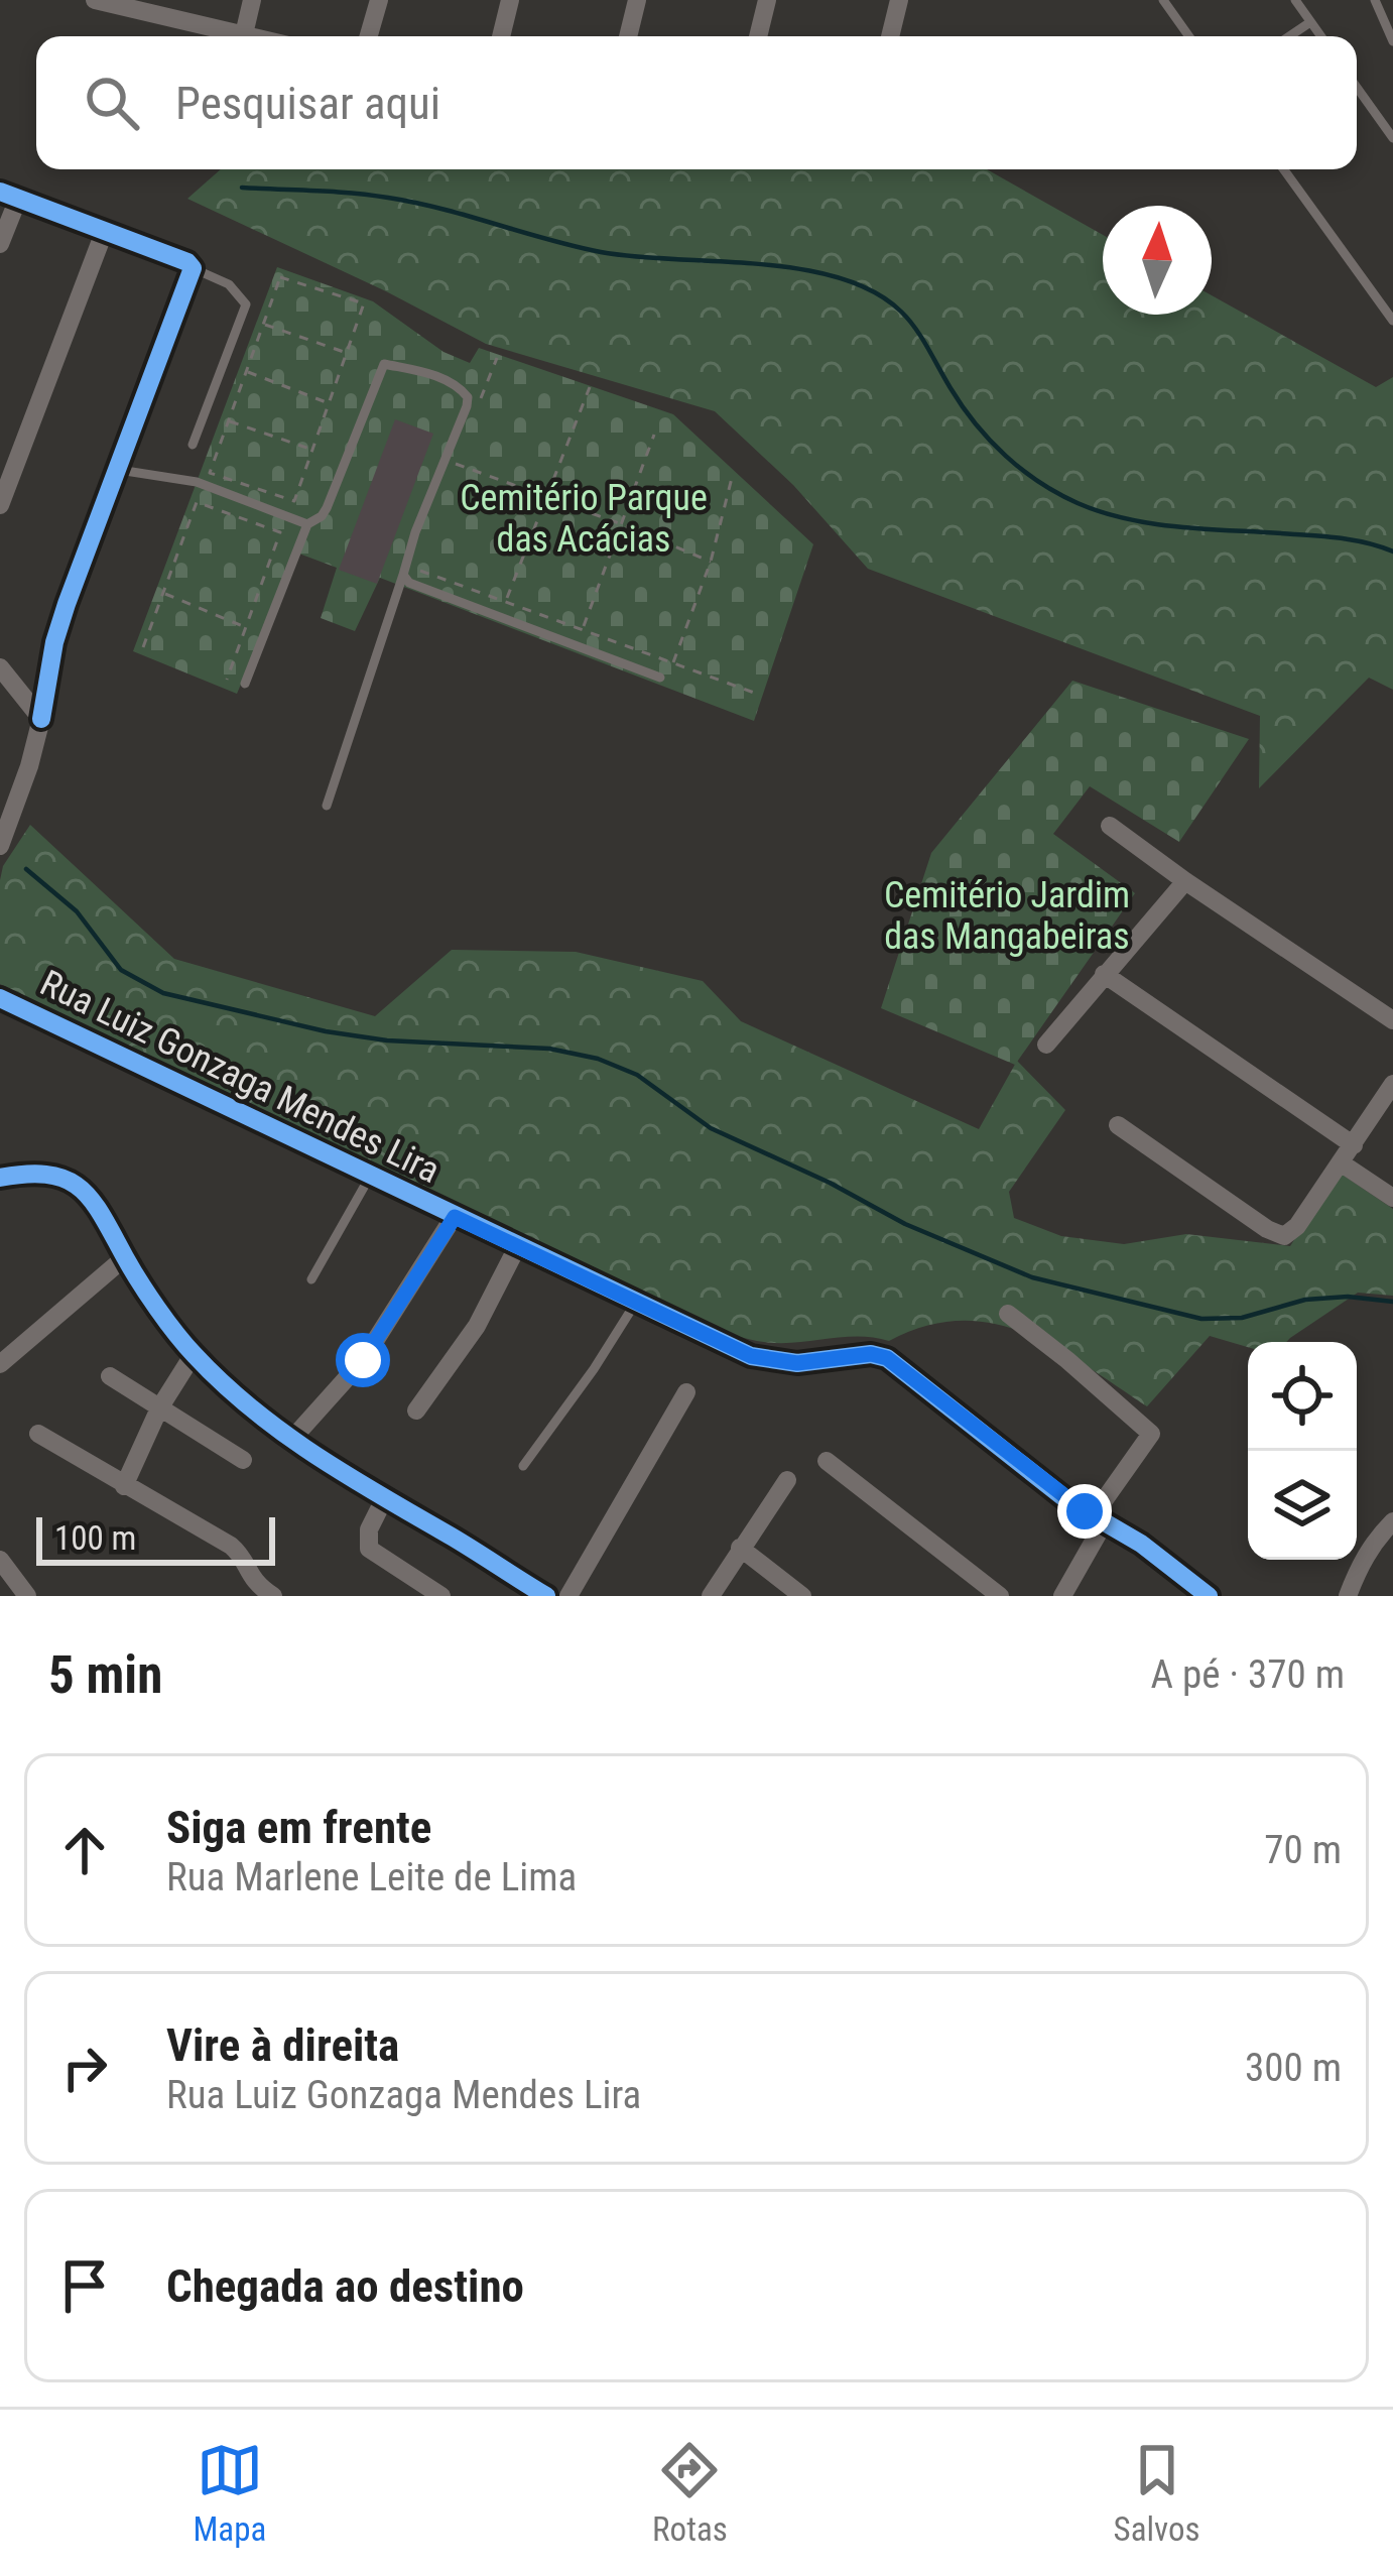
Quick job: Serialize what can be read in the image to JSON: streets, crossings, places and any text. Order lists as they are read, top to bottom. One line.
{"streets":{"street":["Rua Luiz Gonzaga Mendes Lira"]},"parks":["Cemitério Parque das Acácias","Cemitério Jardim das Mangabeiras"],"scale_bar":"100 m","north":"top","page":{"search":"Pesquisar aqui","scale":"100 m","heading":["5 min","A pé · 370 m"],"list":[["Siga em frente","Rua Marlene Leite de Lima","70 m"],["Vire à direita","Rua Luiz Gonzaga Mendes Lira","300 m"],"Chegada ao destino"],"nav":["Mapa","Rotas","Salvos"]}}
